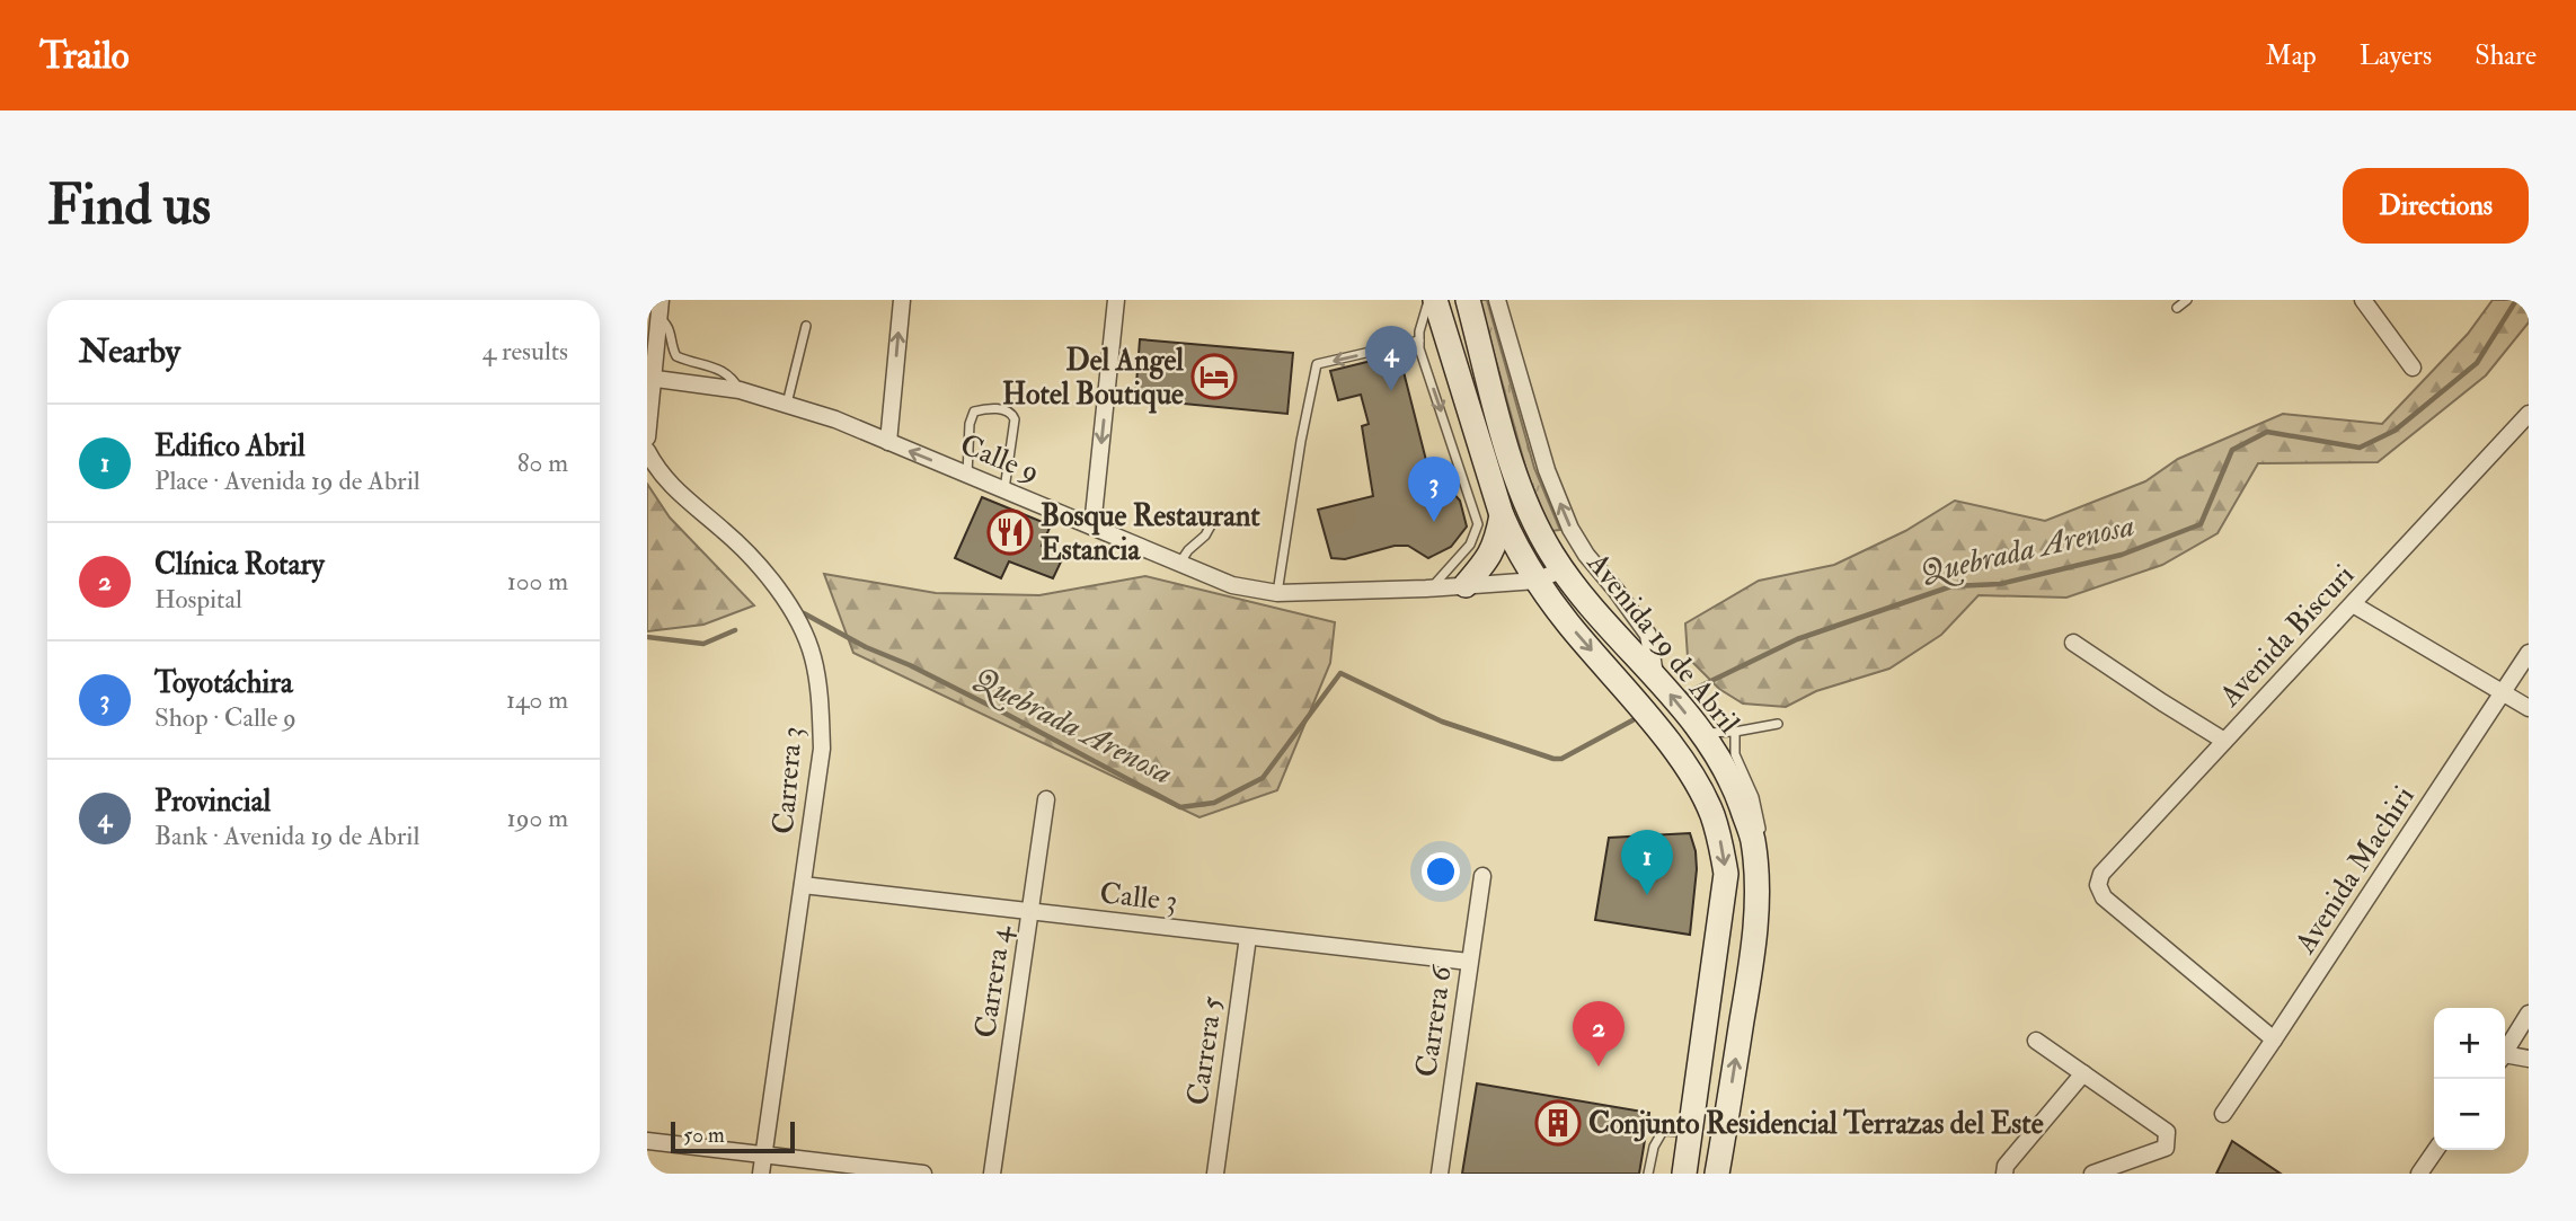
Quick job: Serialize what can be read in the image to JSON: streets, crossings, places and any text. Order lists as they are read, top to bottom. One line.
{"streets":{"main road":["Avenida 19 de Abril"],"street":["Calle 9","Avenida Biscuri","Carrera 3","Avenida Machiri","Calle 3","Carrera 4","Carrera 6","Carrera 5"]},"crossings":[["Calle 9","Avenida 19 de Abril"],["Avenida Biscuri","Avenida Machiri"],["Carrera 3","Calle 3"],["Calle 3","Carrera 4"],["Calle 3","Carrera 6"],["Calle 3","Carrera 5"]],"water":["Quebrada Arenosa"],"places":{"hotel":["Del Angel Hotel Boutique"],"restaurant":["Bosque Restaurant Estancia"],"building":["Conjunto Residencial Terrazas del Este"]},"scale_bar":"50 m","page":{"header":"Trailo","nav":["Map","Layers","Share"],"buttons":"Directions","title":"Find us","heading":["Nearby","4 results"],"pins":["4","3","1","2"],"list":[{"mark":"1","name":"Edifico Abril","note":"Place · Avenida 19 de Abril","value":"80 m"},{"mark":"2","name":"Clínica Rotary","note":"Hospital","value":"100 m"},{"mark":"3","name":"Toyotáchira","note":"Shop · Calle 9","value":"140 m"},{"mark":"4","name":"Provincial","note":"Bank · Avenida 19 de Abril","value":"190 m"}],"map_buttons":["+","−"],"scale":"50 m"}}
